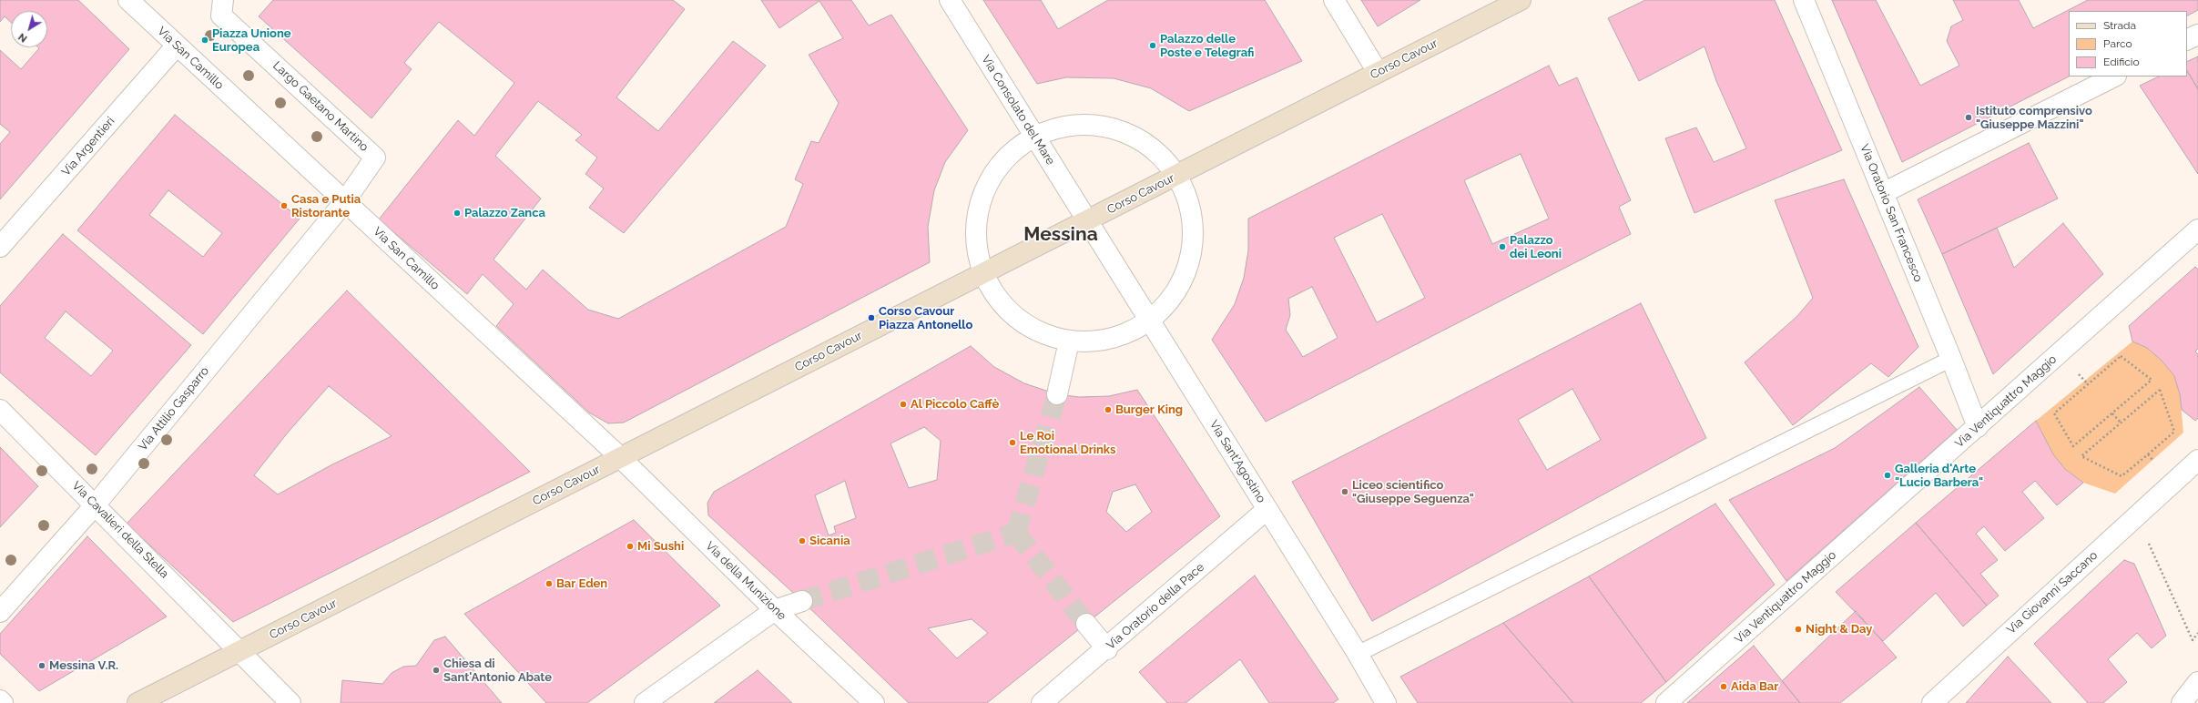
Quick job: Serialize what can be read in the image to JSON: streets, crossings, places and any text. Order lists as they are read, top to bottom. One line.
{"streets":{"main road":["Corso Cavour"],"street":["Via San Camillo","Largo Gaetano Martino","Via Consolato del Mare","Via Argentieri","Via Oratorio San Francesco","Via Ventiquattro Maggio","Via Attilio Gasparro","Via Sant'Agostino","Via Cavalieri della Stella","Via della Munizione","Via Giovanni Saccano","Via Oratorio della Pace"]},"crossings":[["Via San Camillo","Corso Cavour"],["Via San Camillo","Largo Gaetano Martino"],["Via San Camillo","Via Argentieri"],["Via San Camillo","Via Attilio Gasparro"],["Via San Camillo","Via della Munizione"],["Corso Cavour","Via Consolato del Mare"],["Corso Cavour","Via Sant'Agostino"],["Corso Cavour","Via Cavalieri della Stella"],["Corso Cavour","Via della Munizione"],["Largo Gaetano Martino","Via Attilio Gasparro"],["Via Consolato del Mare","Via Sant'Agostino"],["Via Oratorio San Francesco","Via Ventiquattro Maggio"],["Via Attilio Gasparro","Via Cavalieri della Stella"],["Via Sant'Agostino","Via Oratorio della Pace"]],"districts":["Messina"],"places":["Piazza Unione Europea","Palazzo delle Poste e Telegrafi","Istituto comprensivo \"Giuseppe Mazzini\"","Casa e Putia Ristorante","Palazzo Zanca","Palazzo dei Leoni","Corso Cavour Piazza Antonello","Al Piccolo Caffè","Burger King","Le Roi Emotional Drinks","Galleria d'Arte \"Lucio Barbera\"","Liceo scientifico \"Giuseppe Seguenza\"","Sicania","Mi Sushi","Bar Eden","Night & Day","Messina V.R.","Chiesa di Sant'Antonio Abate","Aida Bar"],"legend":["Strada","Parco","Edificio"],"north":"bottom left"}
